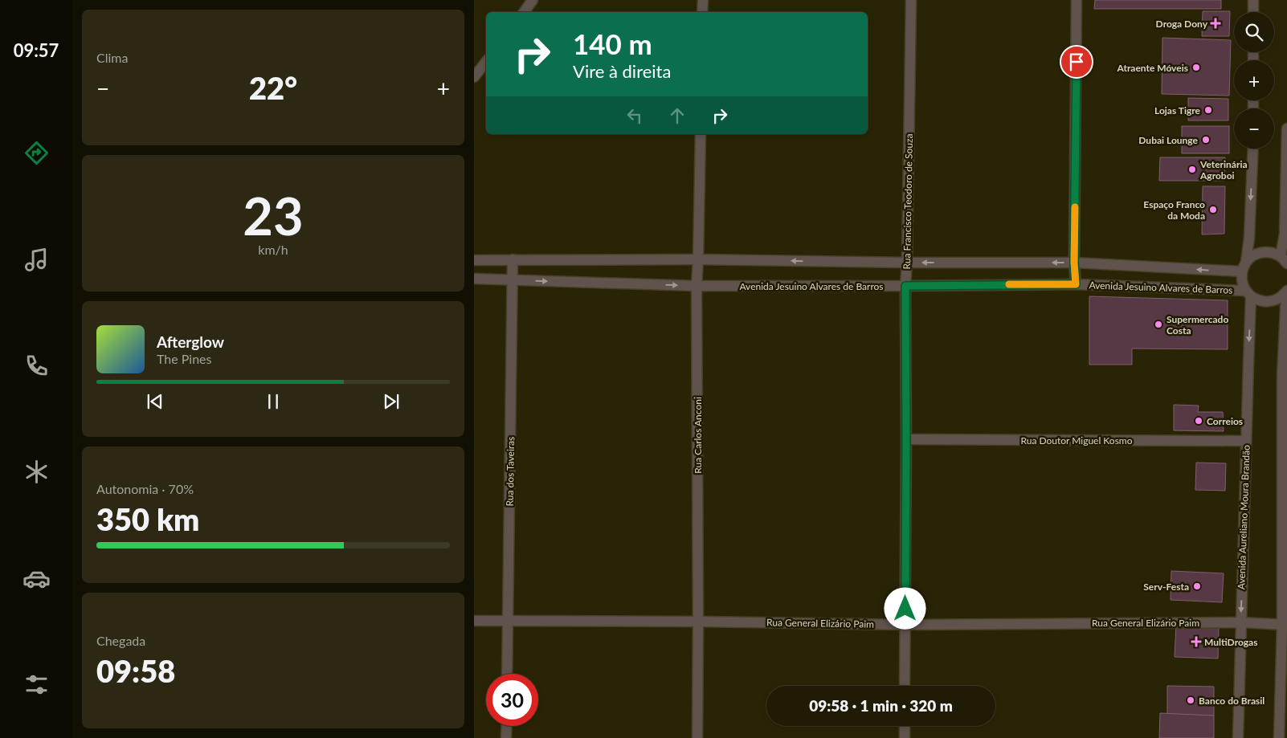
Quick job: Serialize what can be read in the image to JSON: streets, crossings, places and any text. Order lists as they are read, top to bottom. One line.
{"streets":{"street":["Rua Francisco Teodoro de Souza","Avenida Jesuino Alvares de Barros","Rua Carlos Anconi","Rua Doutor Miguel Kosmo","Rua dos Taveiras","Avenida Aureliano Moura Brandão","Rua General Elizário Paim"]},"crossings":[["Rua Francisco Teodoro de Souza","Avenida Jesuino Alvares de Barros"],["Rua Francisco Teodoro de Souza","Rua Doutor Miguel Kosmo"],["Rua Francisco Teodoro de Souza","Rua General Elizário Paim"],["Avenida Jesuino Alvares de Barros","Rua Carlos Anconi"],["Avenida Jesuino Alvares de Barros","Rua dos Taveiras"],["Avenida Jesuino Alvares de Barros","Avenida Aureliano Moura Brandão"],["Rua Carlos Anconi","Rua General Elizário Paim"],["Rua Doutor Miguel Kosmo","Avenida Aureliano Moura Brandão"],["Rua dos Taveiras","Rua General Elizário Paim"],["Avenida Aureliano Moura Brandão","Rua General Elizário Paim"]],"places":{"health":["Droga Dony","MultiDrogas"],"other":["Atraente Móveis","Lojas Tigre","Dubai Lounge","Veterinária Agroboi","Espaço Franco da Moda","Supermercado Costa","Correios","Serv-Festa","Banco do Brasil"]},"page":{"tabs":"09:57","tile":["Clima",["23","km/h"],["Autonomia · 70%","350 km"],["Chegada","09:58"]],"map_buttons":["+","−"],"turn":["140 m","Vire à direita"],"heat":["−","22°","+"],"song":["Afterglow","The Pines"],"limit":"30","trip":"09:58 · 1 min · 320 m"}}
